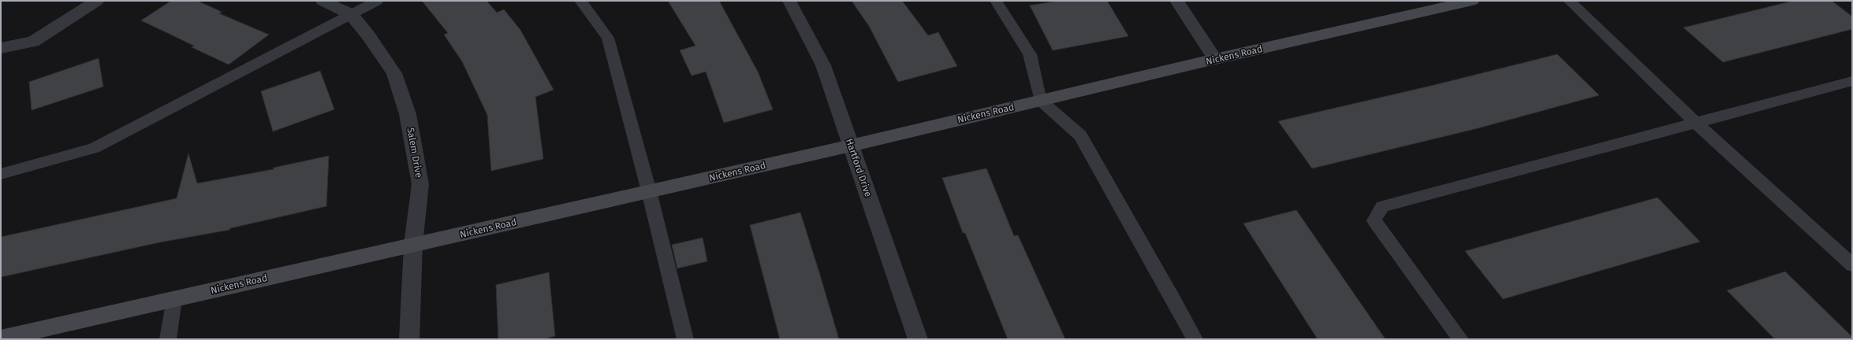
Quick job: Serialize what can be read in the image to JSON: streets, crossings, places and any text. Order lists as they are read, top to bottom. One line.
{"streets":{"street":["Nickens Road","Salem Drive","Hartford Drive"]},"crossings":[["Nickens Road","Salem Drive"],["Nickens Road","Hartford Drive"]]}
